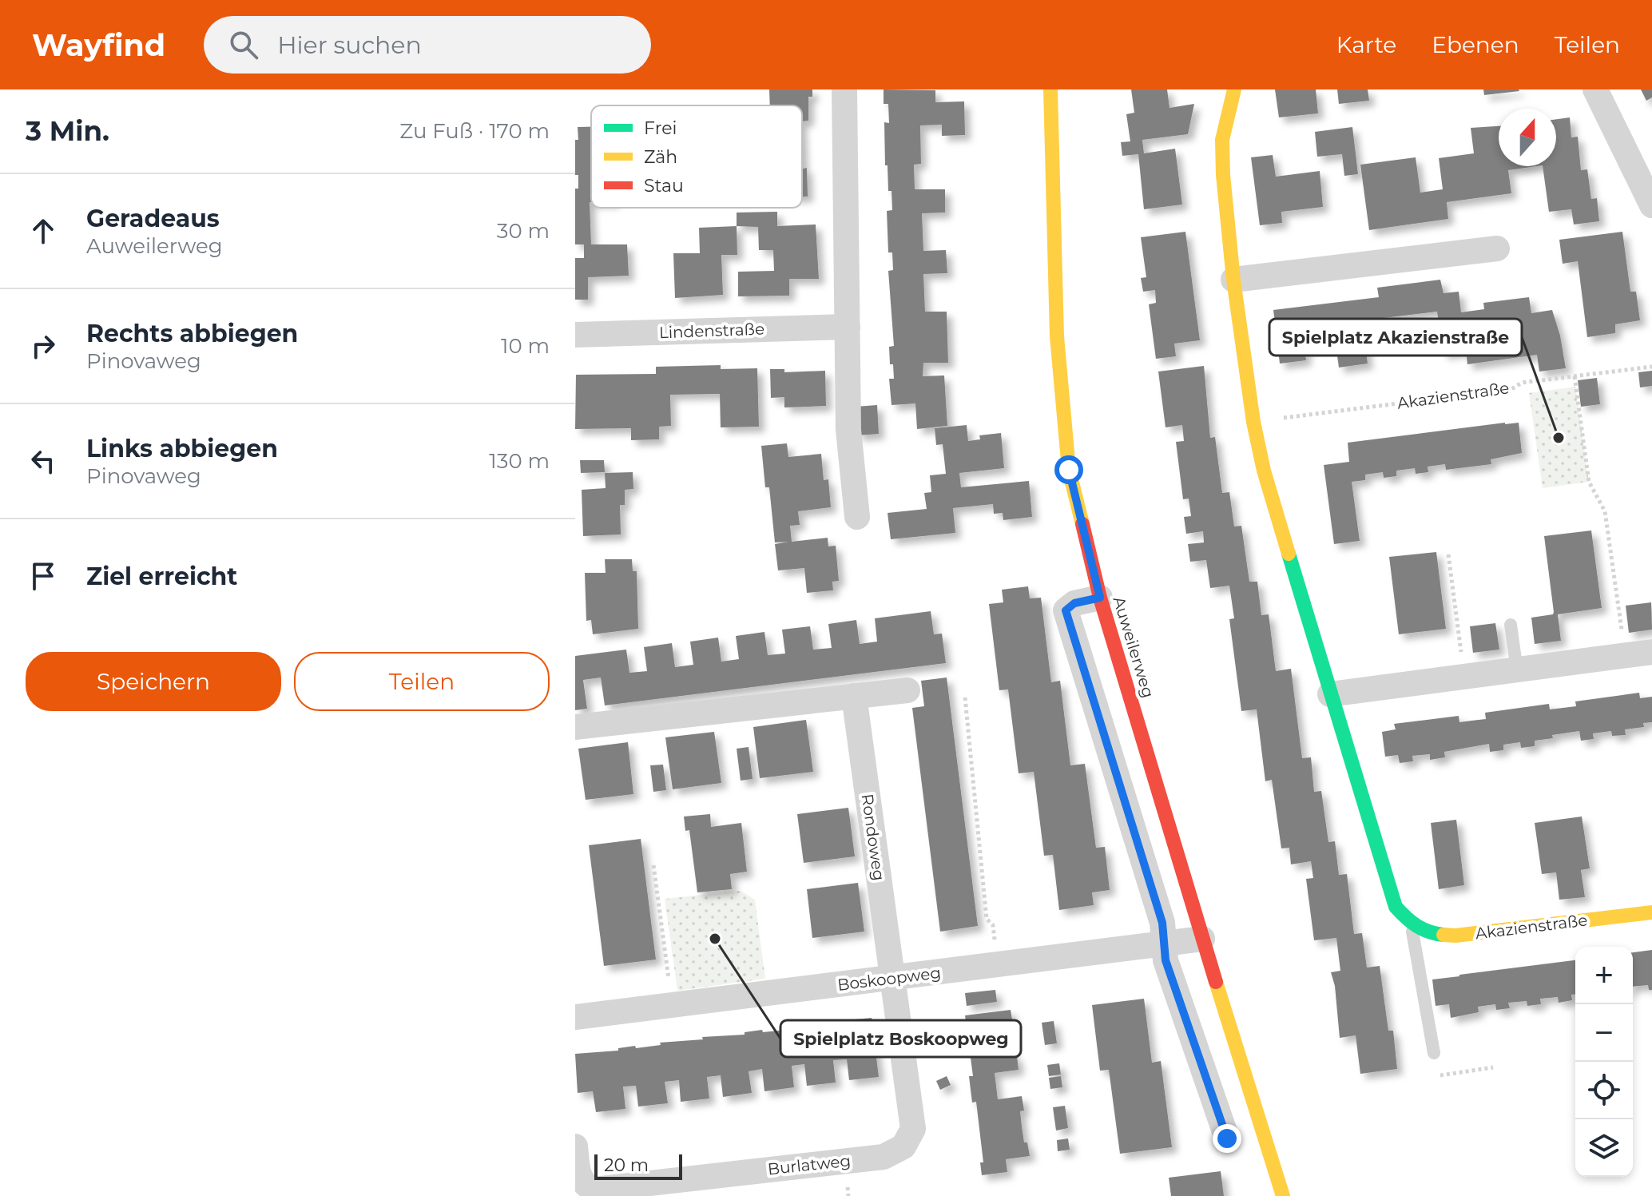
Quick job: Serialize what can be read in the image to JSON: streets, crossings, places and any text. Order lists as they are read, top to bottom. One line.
{"streets":{"street":["Lindenstraße","Akazienstraße","Auweilerweg","Rondoweg","Boskoopweg","Burlatweg"]},"crossings":[["Auweilerweg","Boskoopweg"],["Rondoweg","Boskoopweg"],["Rondoweg","Burlatweg"],["Boskoopweg","Burlatweg"]],"places":["Spielplatz Akazienstraße","Spielplatz Boskoopweg"],"legend":["Frei","Zäh","Stau"],"scale_bar":"20 m","north":"top","page":{"header":"Wayfind","search":"Hier suchen","nav":["Karte","Ebenen","Teilen"],"heading":["3 Min.","Zu Fuß · 170 m"],"list":[["Geradeaus","Auweilerweg","30 m"],["Rechts abbiegen","Pinovaweg","10 m"],["Links abbiegen","Pinovaweg","130 m"],"Ziel erreicht"],"buttons":["Speichern","Teilen"],"map_buttons":["+","−"],"scale":"20 m"}}
